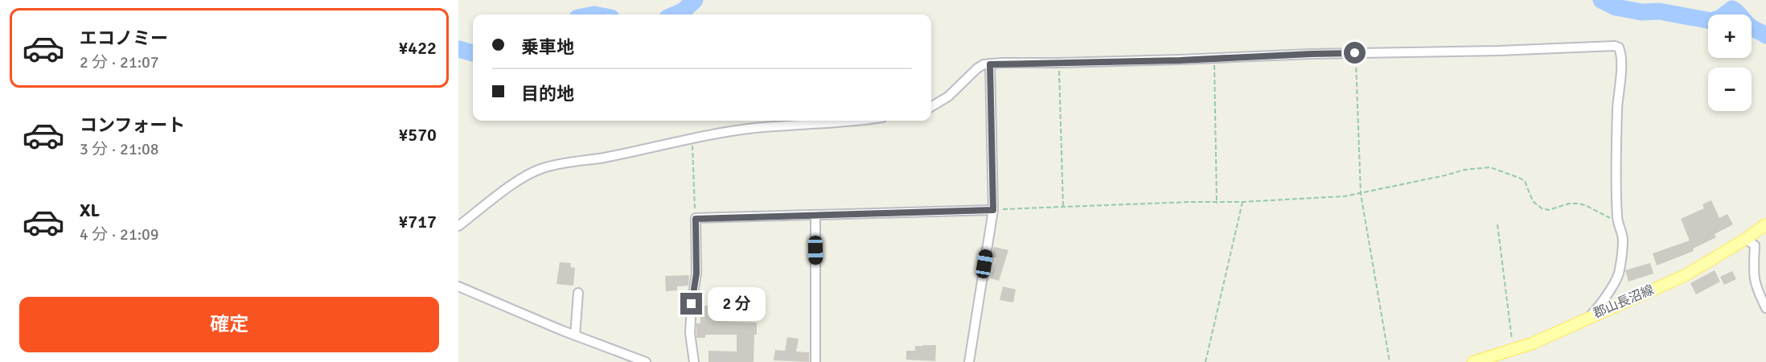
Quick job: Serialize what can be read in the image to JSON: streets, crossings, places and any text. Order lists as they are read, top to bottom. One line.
{"streets":{"main road":["郡山長沼線"]},"page":{"list":[{"name":"エコノミー","note":"2 分 · 21:07","value":"¥422"},{"name":"コンフォート","note":"3 分 · 21:08","value":"¥570"},{"name":"XL","note":"4 分 · 21:09","value":"¥717"}],"map_buttons":["+","−"],"banner":["乗車地","目的地"],"buttons":"確定","bubble":"2 分"}}
